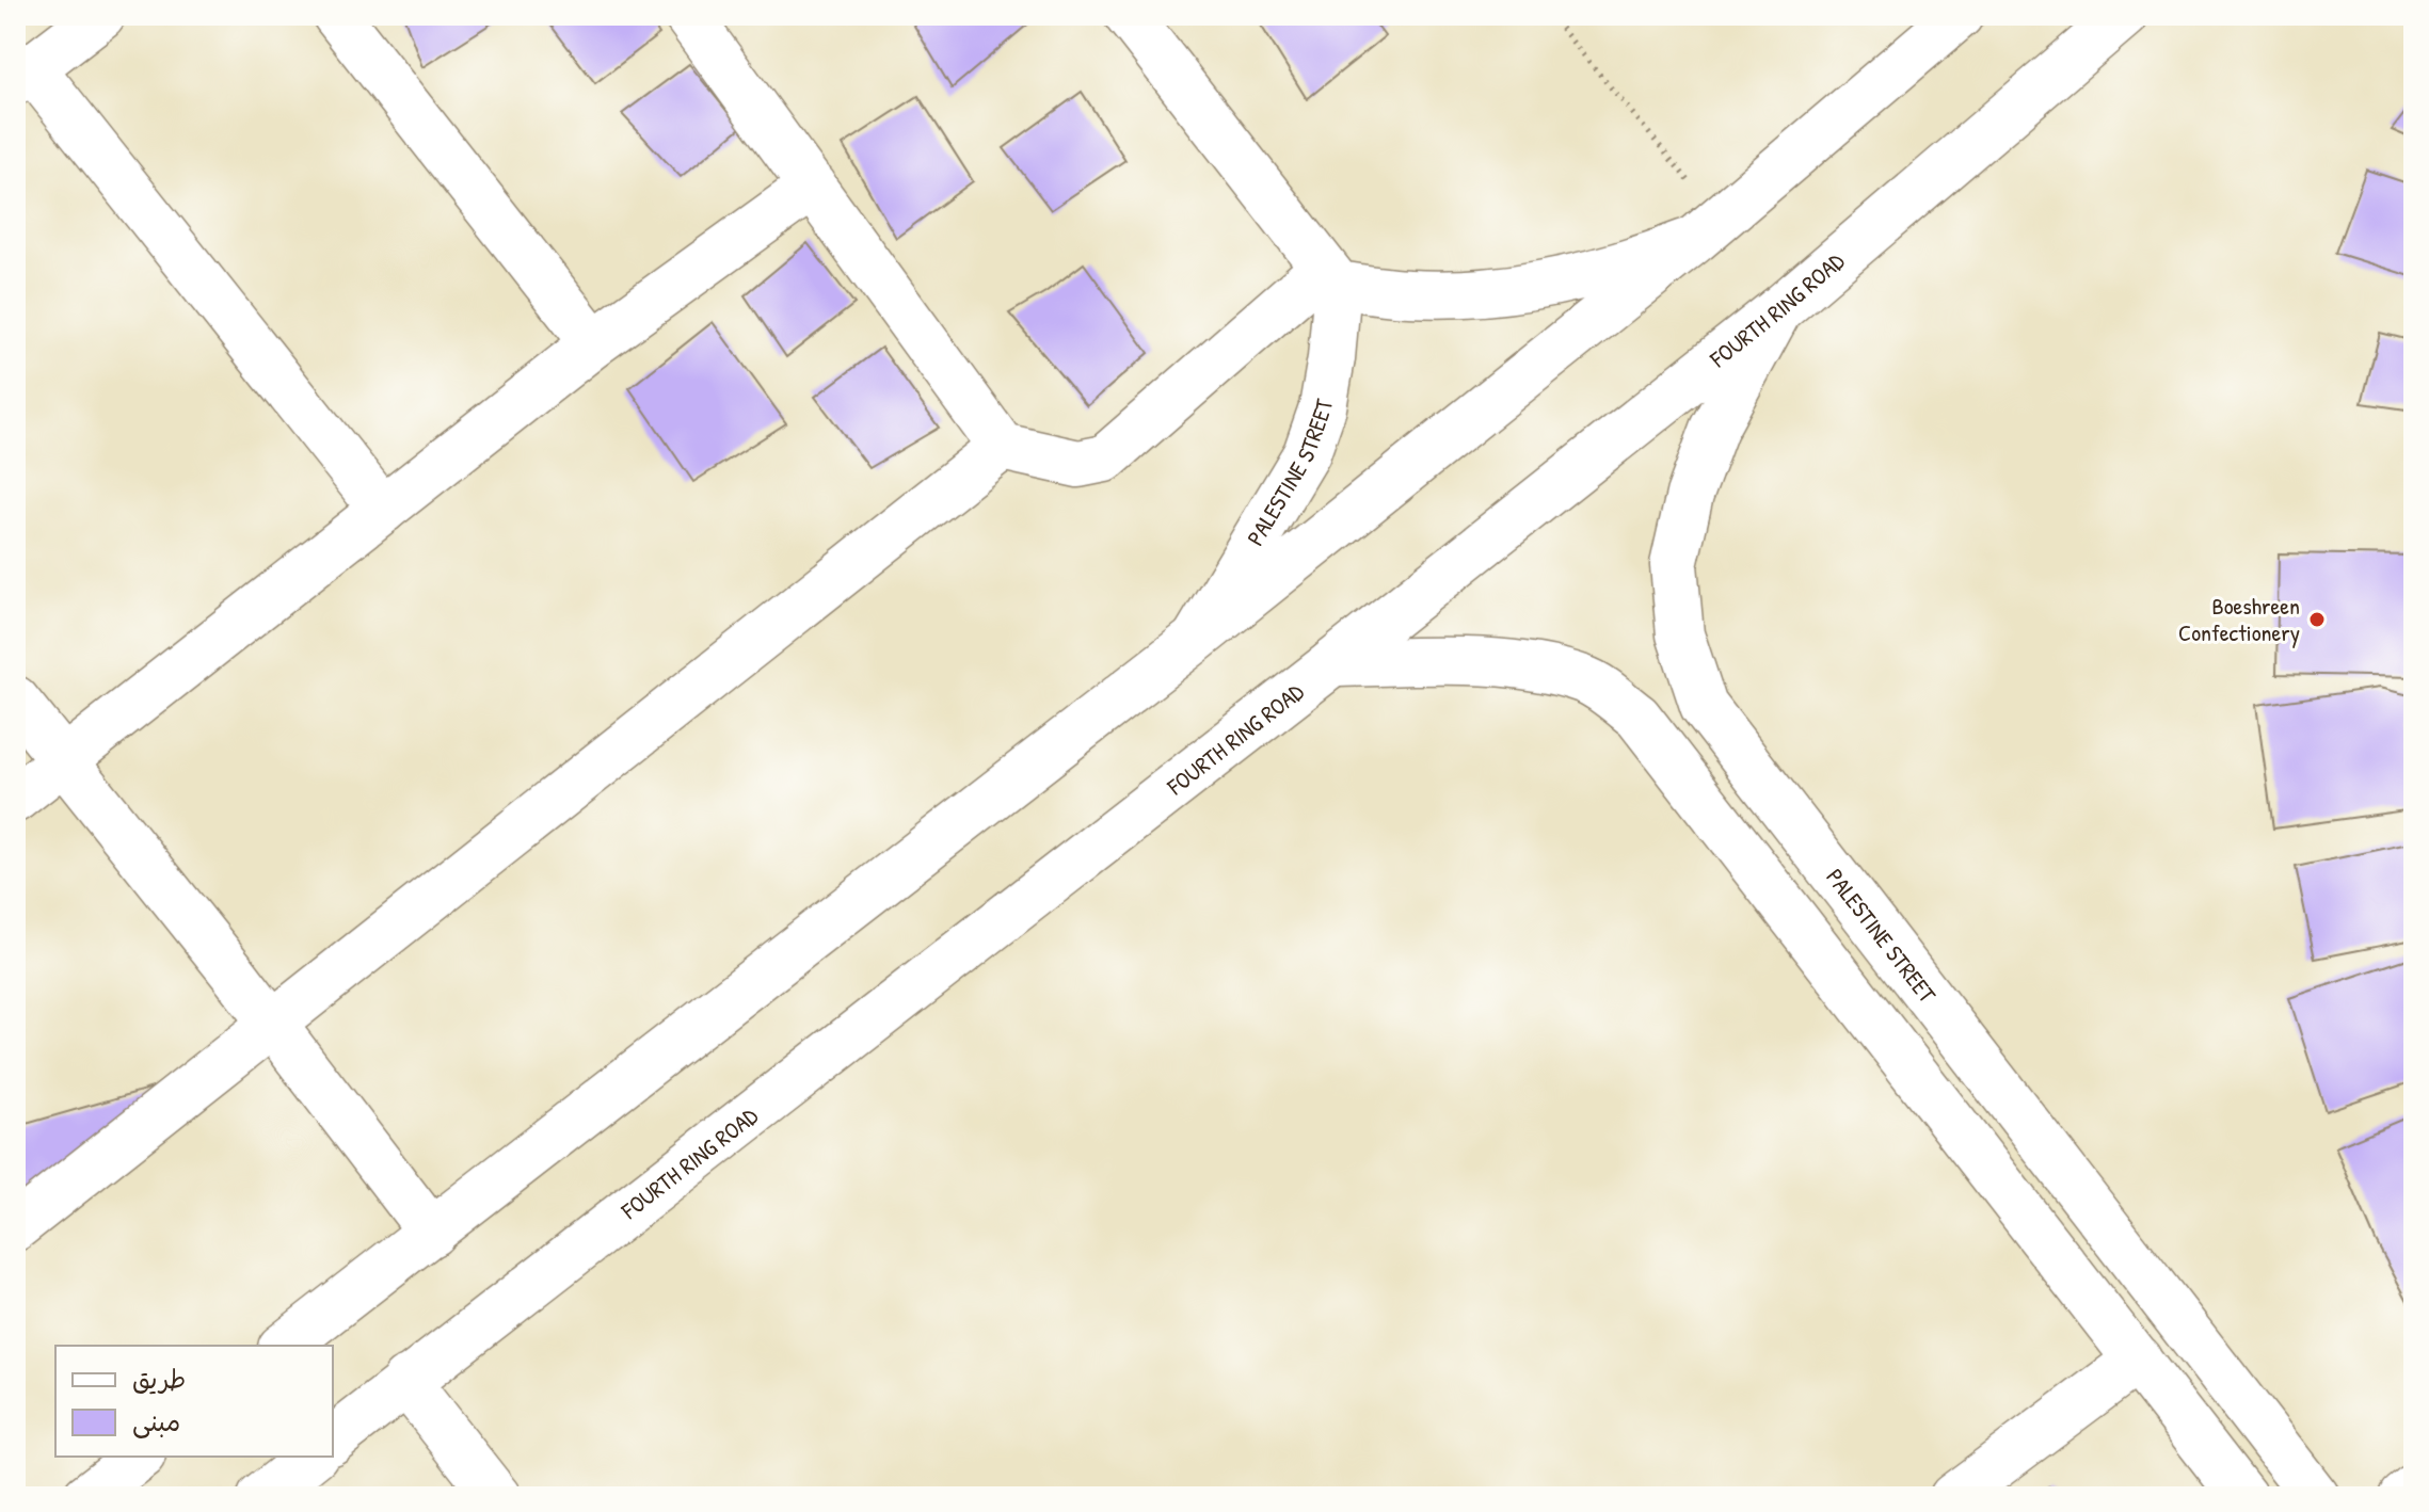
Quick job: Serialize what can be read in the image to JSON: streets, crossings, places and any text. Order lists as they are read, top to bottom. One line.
{"streets":{"street":["FOURTH RING ROAD","PALESTINE STREET"]},"crossings":[["FOURTH RING ROAD","PALESTINE STREET"]],"places":["Boeshreen Confectionery"],"legend":["طريق","مبنى"]}
